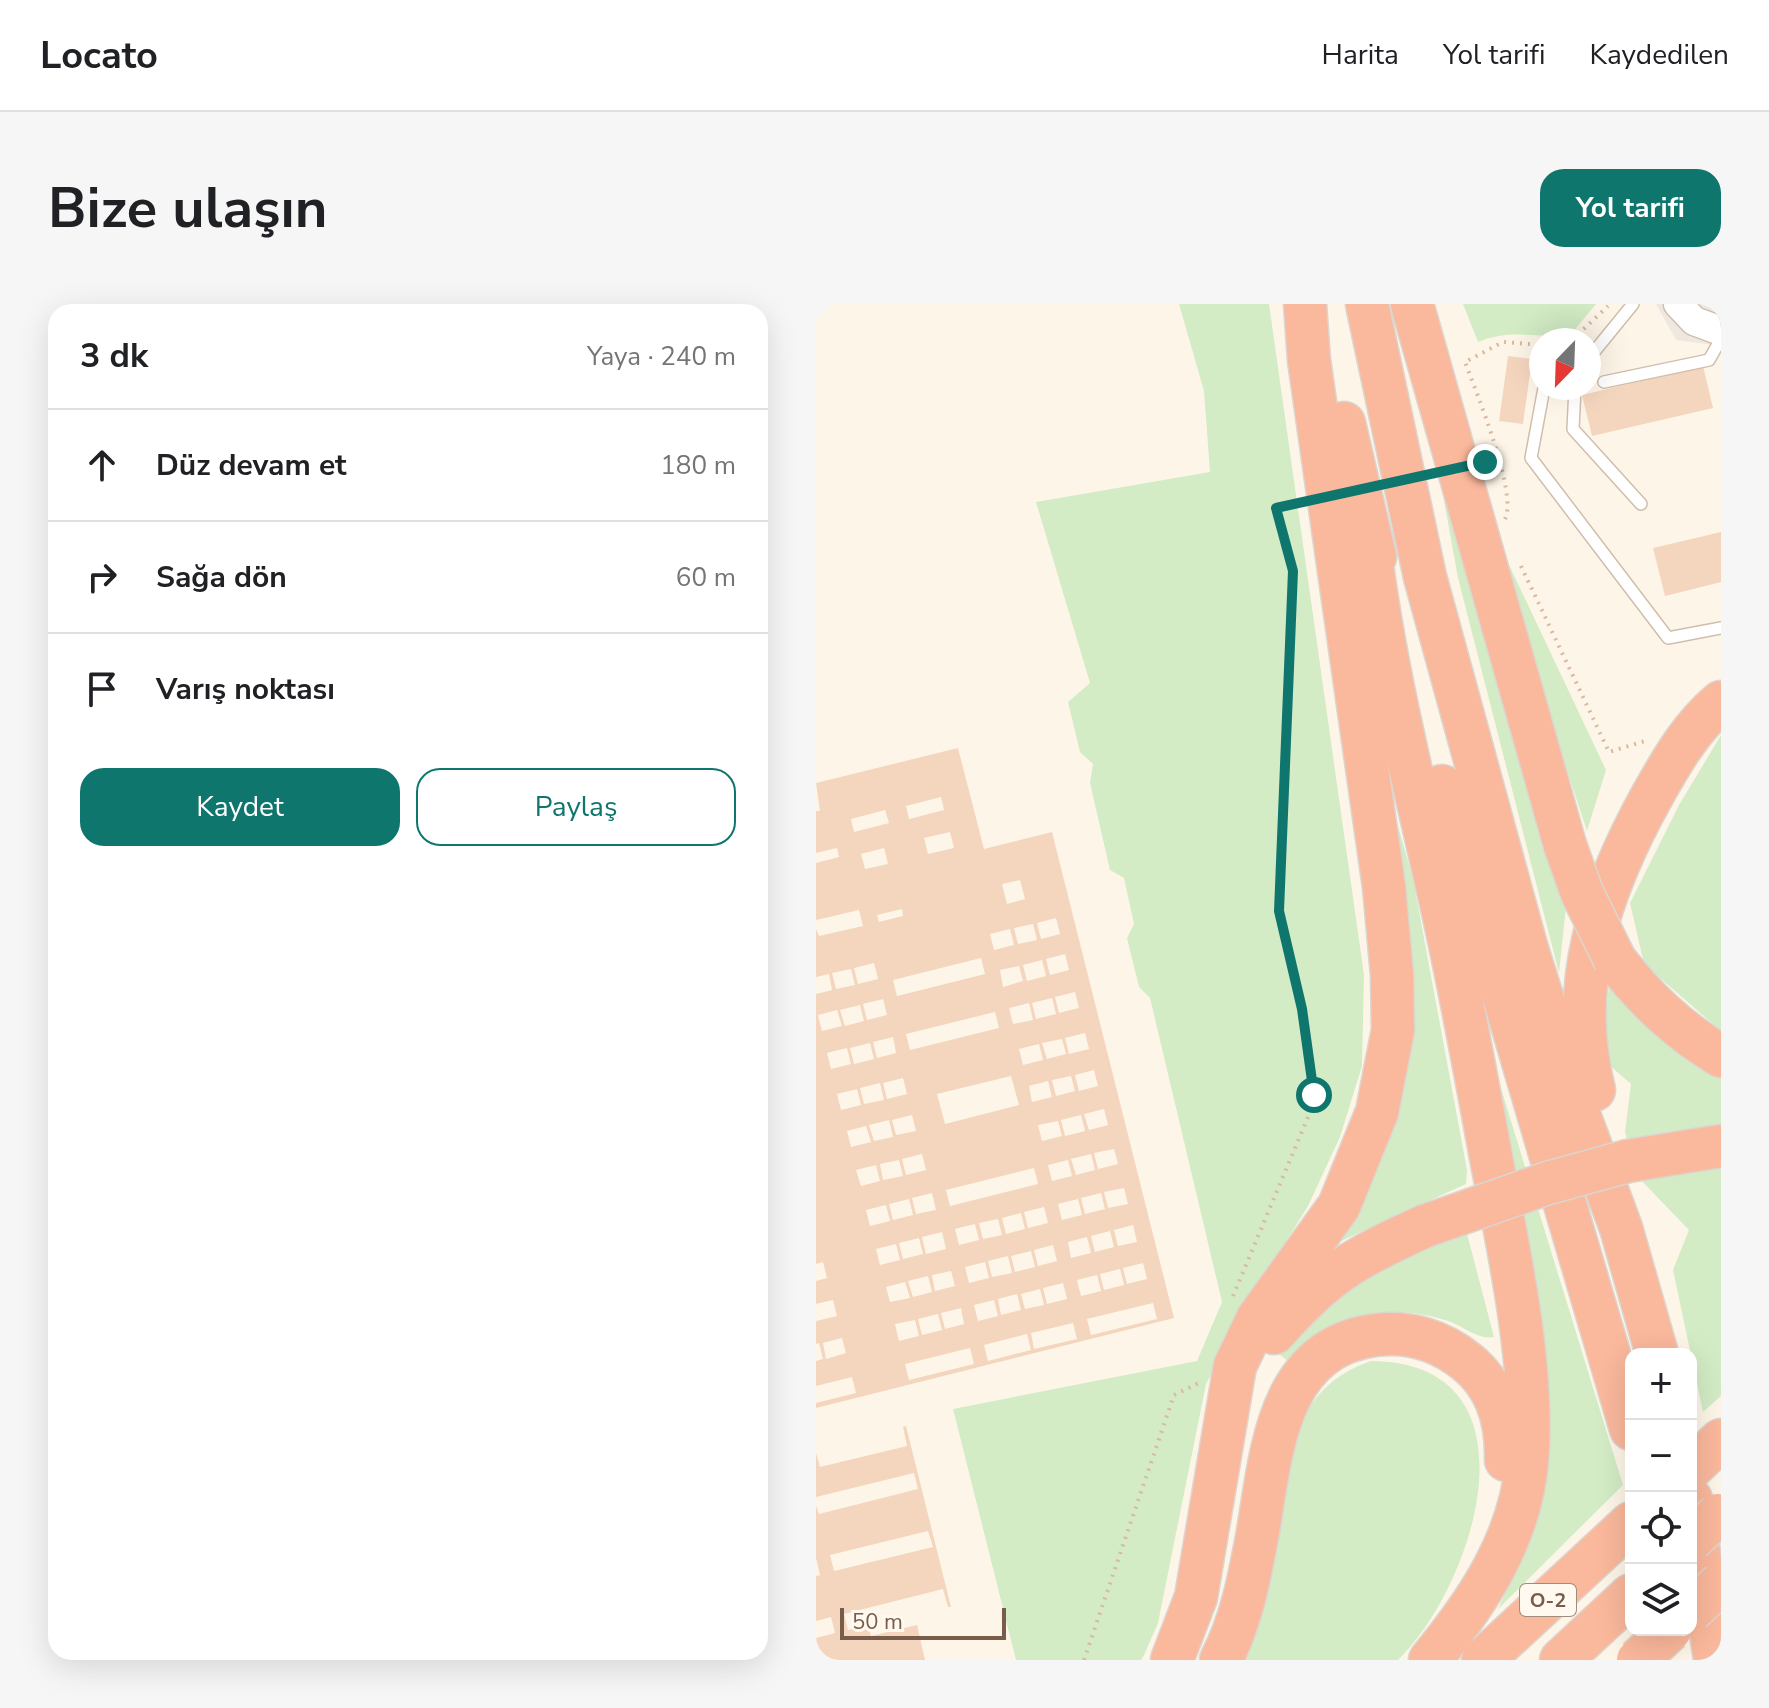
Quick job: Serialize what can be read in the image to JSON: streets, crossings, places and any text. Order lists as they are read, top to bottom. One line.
{"streets":{"highway":["O-2"]},"scale_bar":"50 m","north":"bottom left","page":{"header":"Locato","nav":["Harita","Yol tarifi","Kaydedilen"],"buttons":["Yol tarifi",["Kaydet","Paylaş"]],"title":"Bize ulaşın","heading":["3 dk","Yaya · 240 m"],"list":[["Düz devam et","180 m"],["Sağa dön","60 m"],"Varış noktası"],"map_buttons":["+","−"],"scale":"50 m"}}
